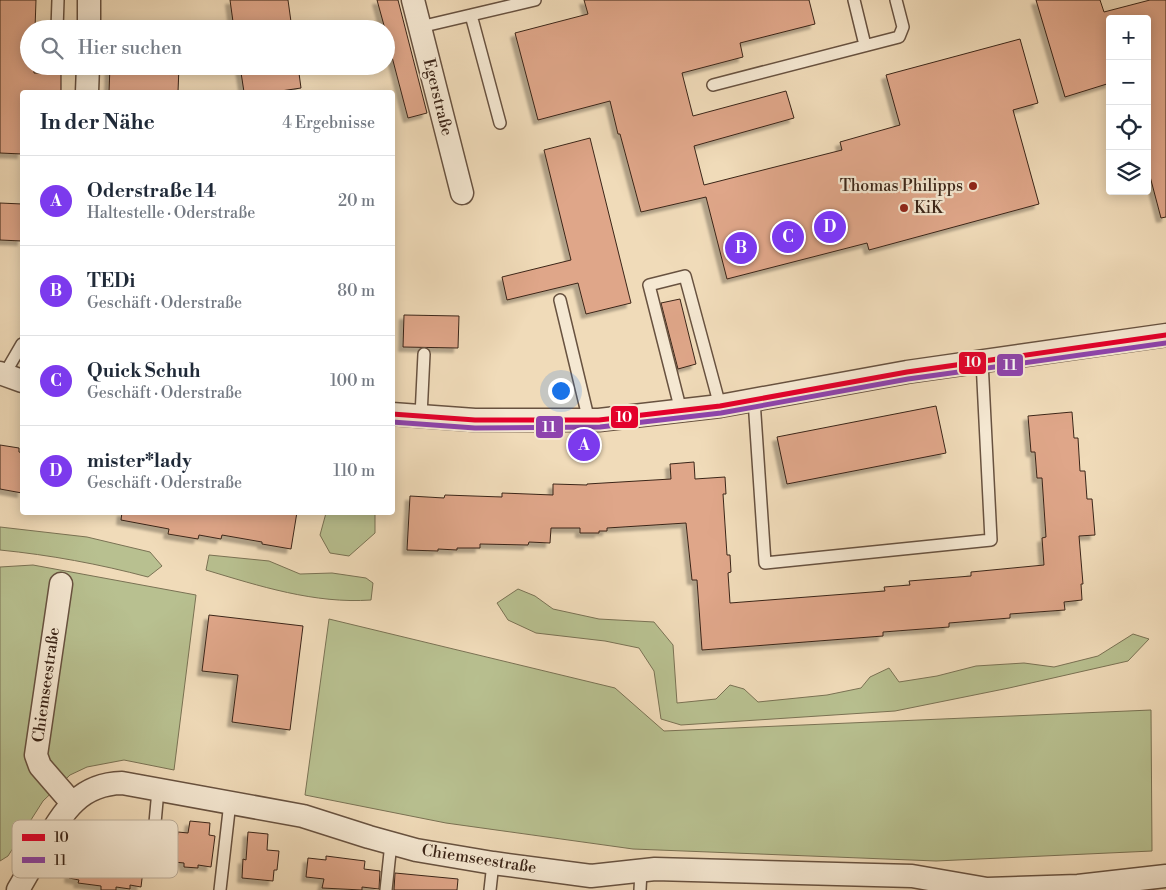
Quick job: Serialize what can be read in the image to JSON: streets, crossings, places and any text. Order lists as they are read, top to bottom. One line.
{"streets":{"street":["Egerstraße","Chiemseestraße"]},"places":["Thomas Philipps","KiK"],"lines":["transit line 10","transit line 11"],"legend":["10","11"],"page":{"map_buttons":["+","−"],"search":"Hier suchen","heading":["In der Nähe","4 Ergebnisse"],"list":[{"mark":"A","name":"Oderstraße 14","note":"Haltestelle · Oderstraße","value":"20 m"},{"mark":"B","name":"TEDi","note":"Geschäft · Oderstraße","value":"80 m"},{"mark":"C","name":"Quick Schuh","note":"Geschäft · Oderstraße","value":"100 m"},{"mark":"D","name":"mister*lady","note":"Geschäft · Oderstraße","value":"110 m"}],"pins":["D","C","B","A"]}}
